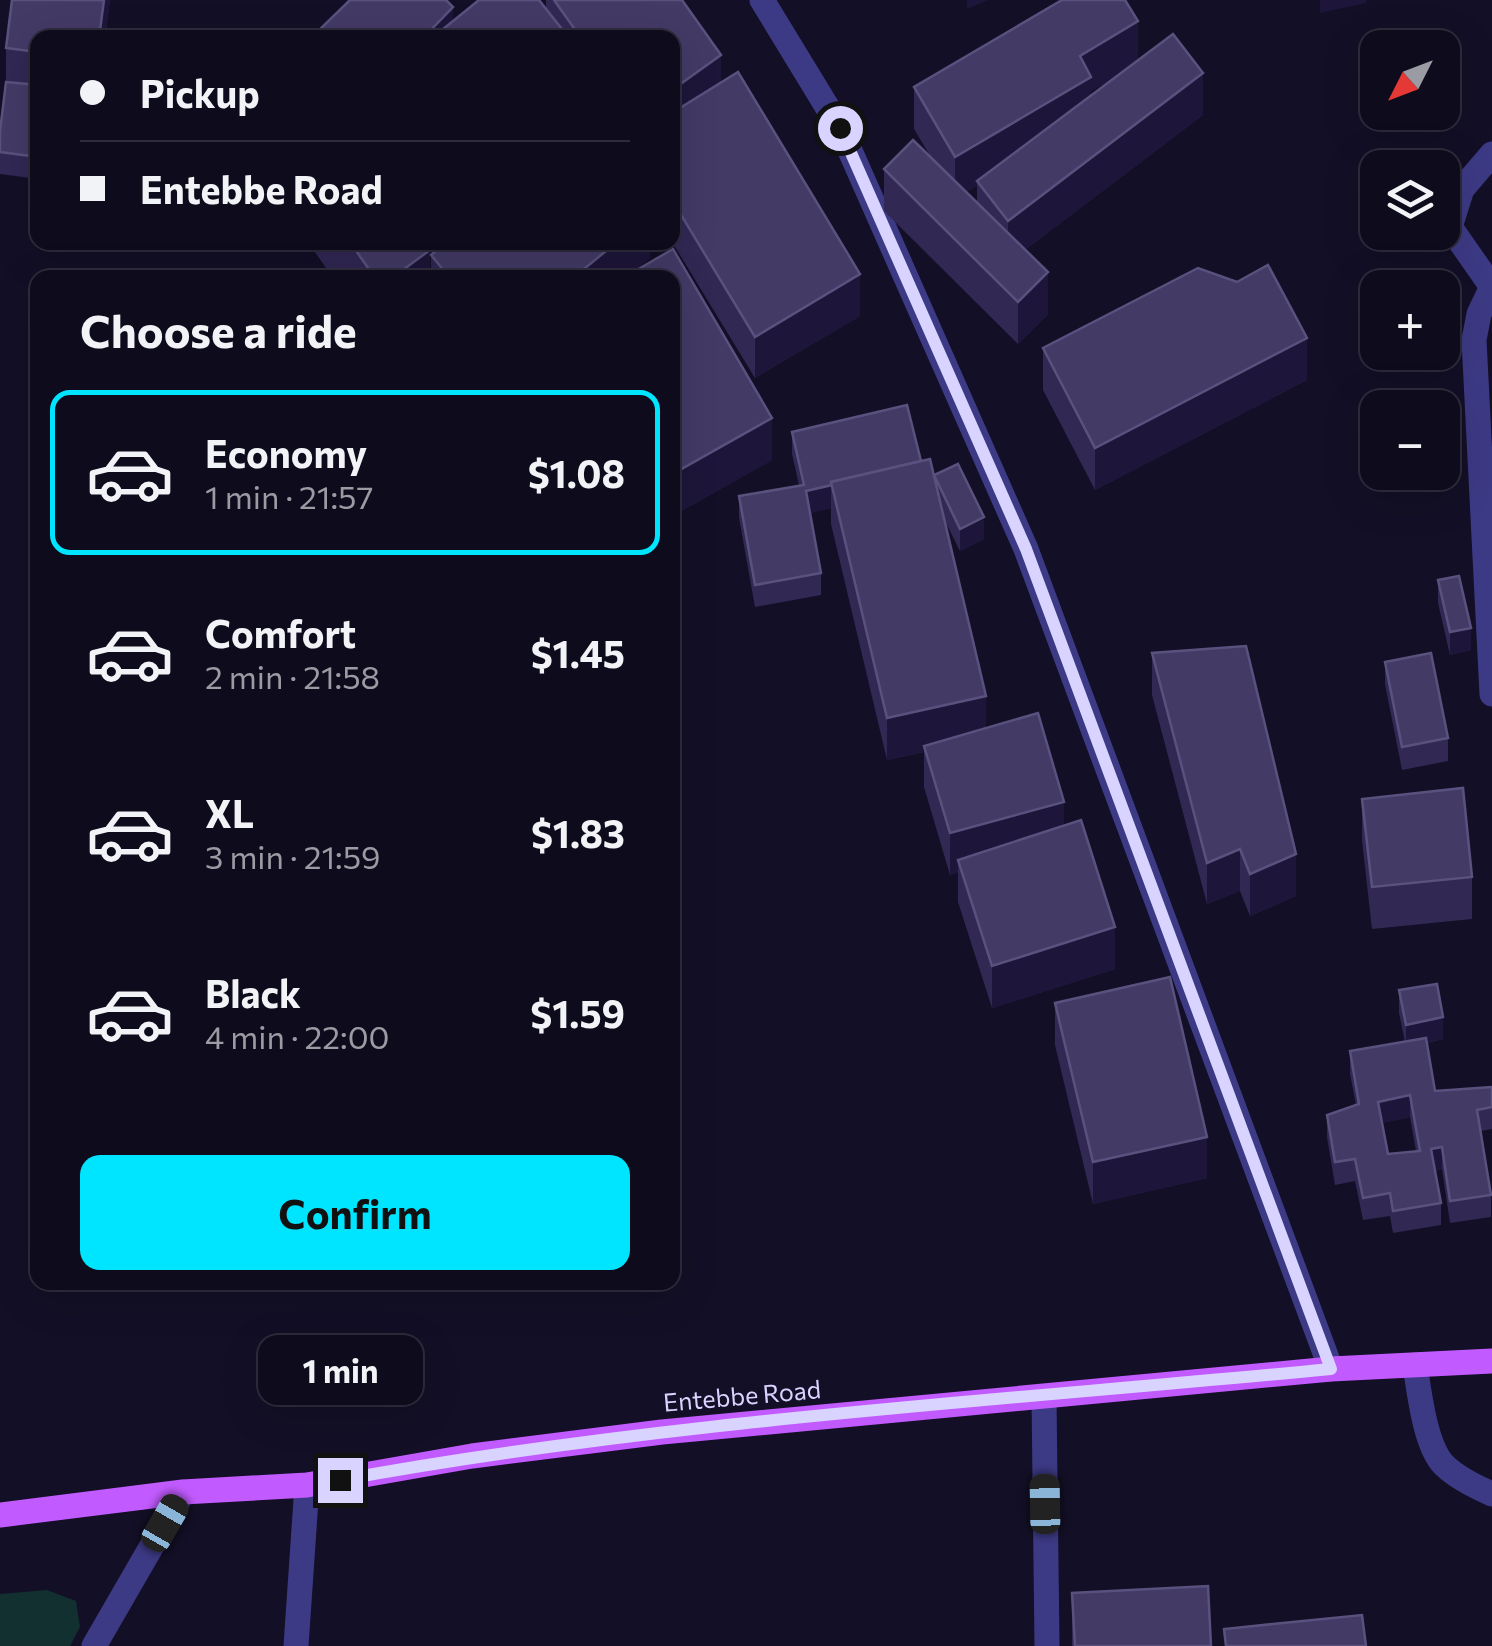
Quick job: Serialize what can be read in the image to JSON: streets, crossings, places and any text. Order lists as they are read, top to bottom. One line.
{"streets":{"main road":["Entebbe Road"]},"north":"bottom left","page":{"map_buttons":["+","−"],"banner":["Pickup","Entebbe Road"],"heading":"Choose a ride","list":[{"name":"Economy","note":"1 min · 21:57","value":"$1.08"},{"name":"Comfort","note":"2 min · 21:58","value":"$1.45"},{"name":"XL","note":"3 min · 21:59","value":"$1.83"},{"name":"Black","note":"4 min · 22:00","value":"$1.59"}],"buttons":"Confirm","bubble":"1 min"}}
